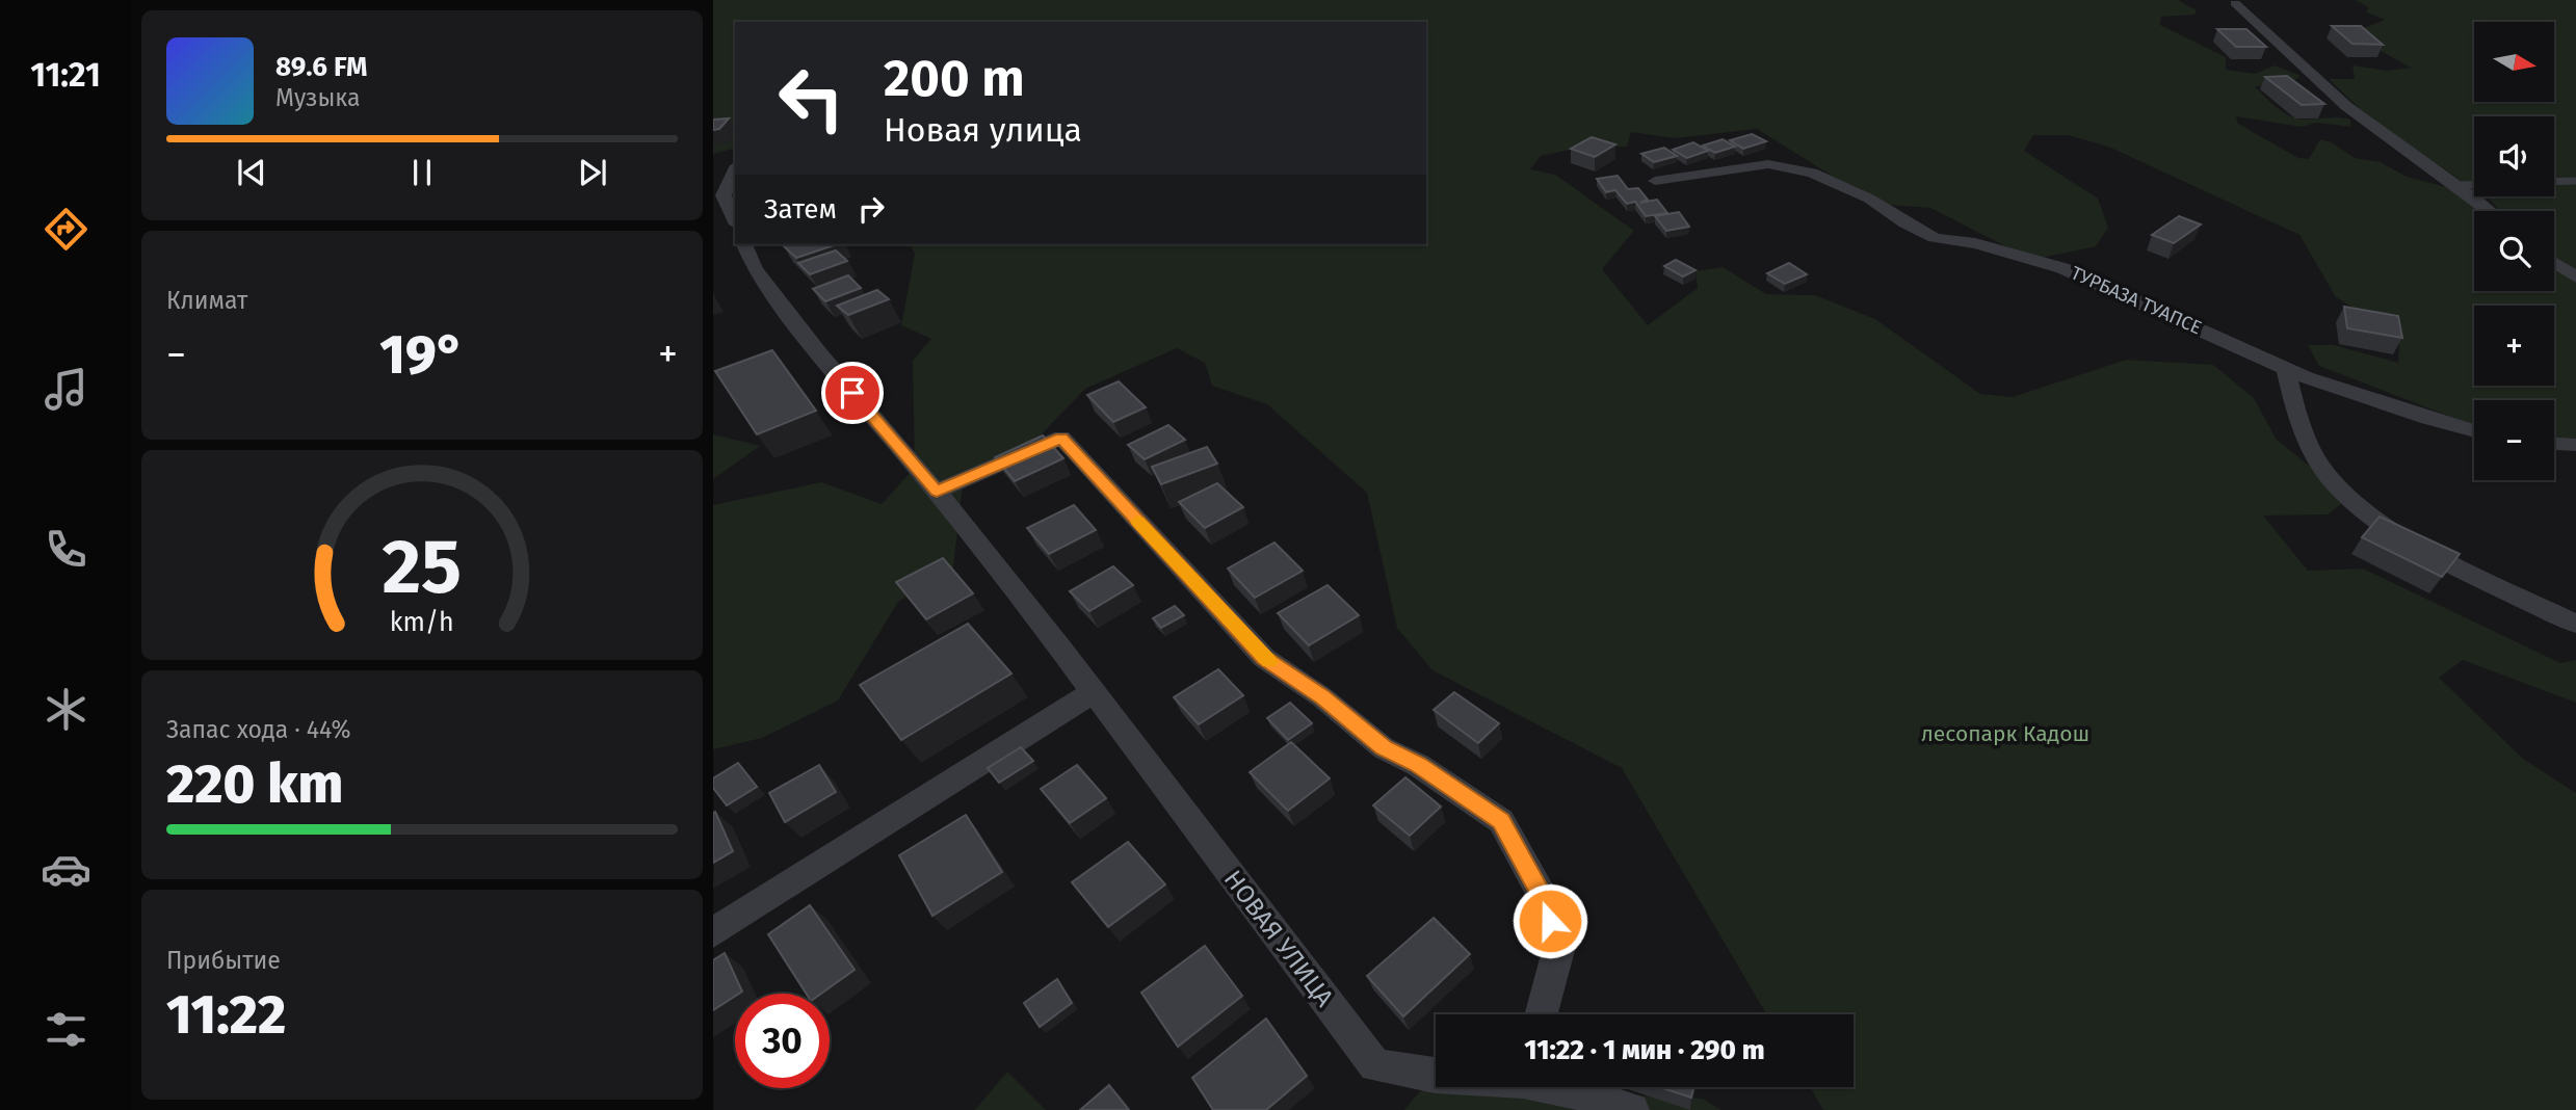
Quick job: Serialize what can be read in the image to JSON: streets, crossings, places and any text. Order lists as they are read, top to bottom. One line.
{"streets":{"street":["ТУРБАЗА ТУАПСЕ","НОВАЯ УЛИЦА"]},"parks":["лесопарк Кадош"],"north":"right","page":{"tabs":"11:21","map_buttons":["+","−"],"turn":["200 m","Новая улица"],"song":["89.6 FM","Музыка"],"then":"Затем","tile":["Климат",["Запас хода · 44%","220 km"],["Прибытие","11:22"]],"heat":["−","19°","+"],"limit":"30","trip":"11:22 · 1 мин · 290 m","gauge":["25","km/h"]}}
